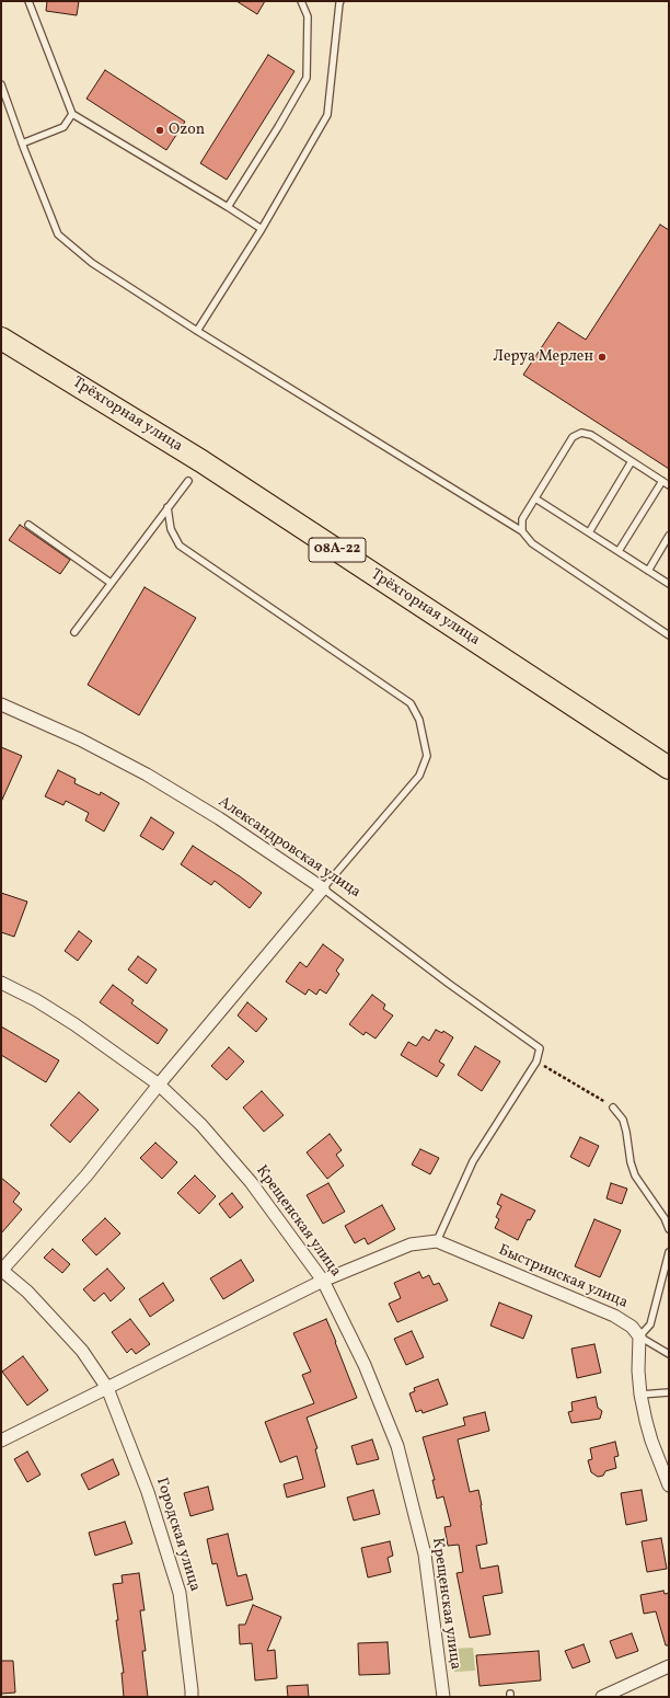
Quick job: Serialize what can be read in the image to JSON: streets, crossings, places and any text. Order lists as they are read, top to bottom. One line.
{"streets":{"highway":["Трёхгорная улица","08А-22"],"street":["Александровская улица","Крещенская улица","Быстринская улица","Городская улица"]},"crossings":[["Крещенская улица","Быстринская улица"],["Быстринская улица","Городская улица"]],"places":["Ozon","Леруа Мерлен"]}
